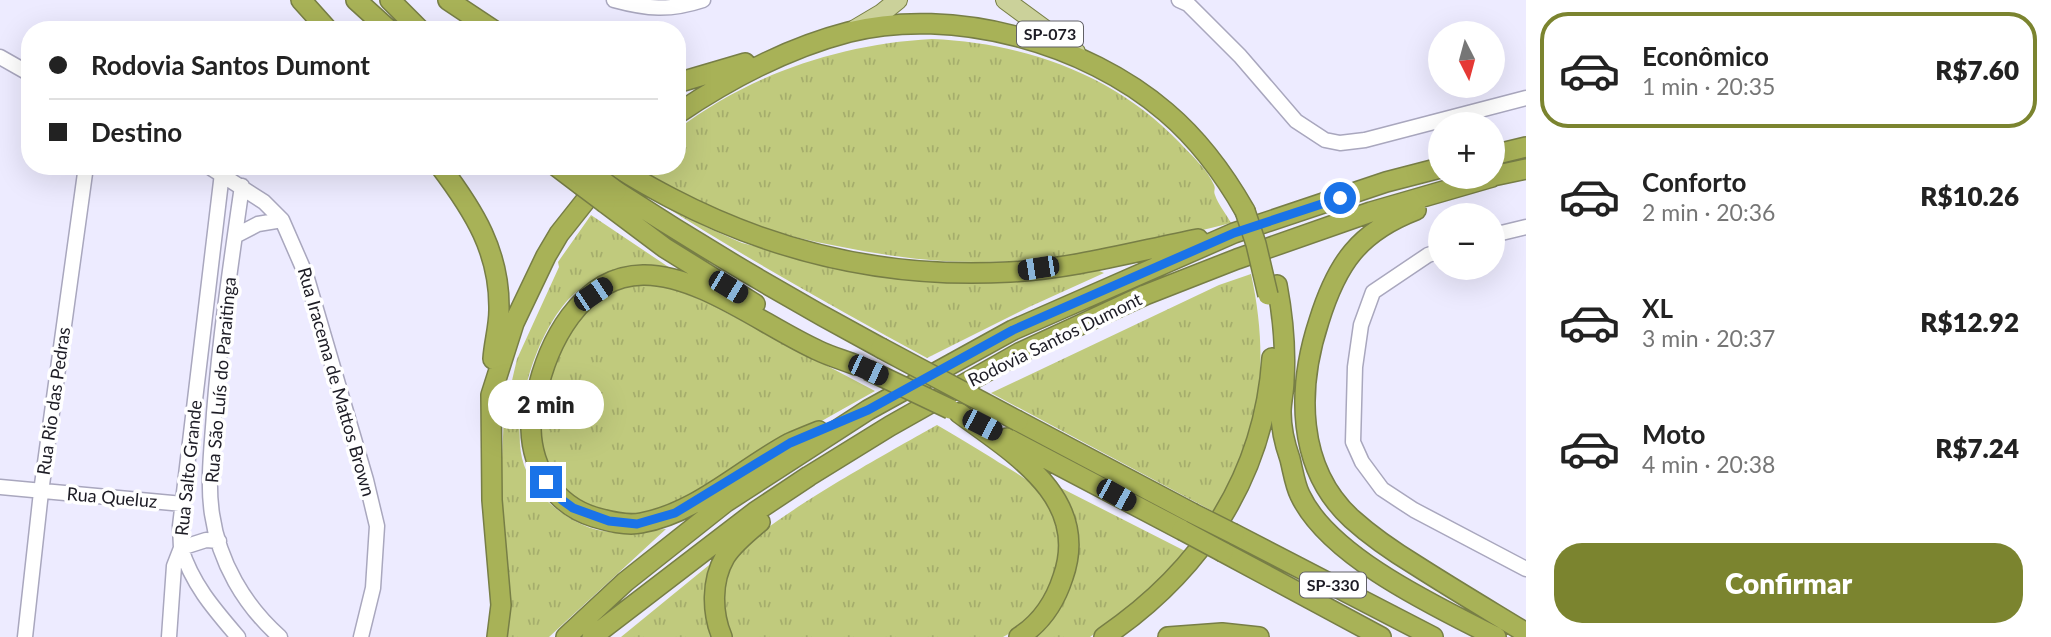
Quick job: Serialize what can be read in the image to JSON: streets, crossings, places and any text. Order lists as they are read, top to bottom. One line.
{"streets":{"highway":["Rodovia Santos Dumont","SP-330"],"main road":["SP-073"],"street":["Rua São Luís do Paraitinga","Rua Iracema de Mattos Brown","Rua Rio das Pedras","Rua Salto Grande","Rua Queluz"]},"crossings":[["Rua São Luís do Paraitinga","Rua Iracema de Mattos Brown"],["Rua Rio das Pedras","Rua Queluz"],["Rua Salto Grande","Rua Queluz"]],"north":"bottom","page":{"list":[{"name":"Econômico","note":"1 min · 20:35","value":"R$7.60"},{"name":"Conforto","note":"2 min · 20:36","value":"R$10.26"},{"name":"XL","note":"3 min · 20:37","value":"R$12.92"},{"name":"Moto","note":"4 min · 20:38","value":"R$7.24"}],"map_buttons":["+","−"],"banner":["Rodovia Santos Dumont","Destino"],"bubble":"2 min","buttons":"Confirmar"}}
